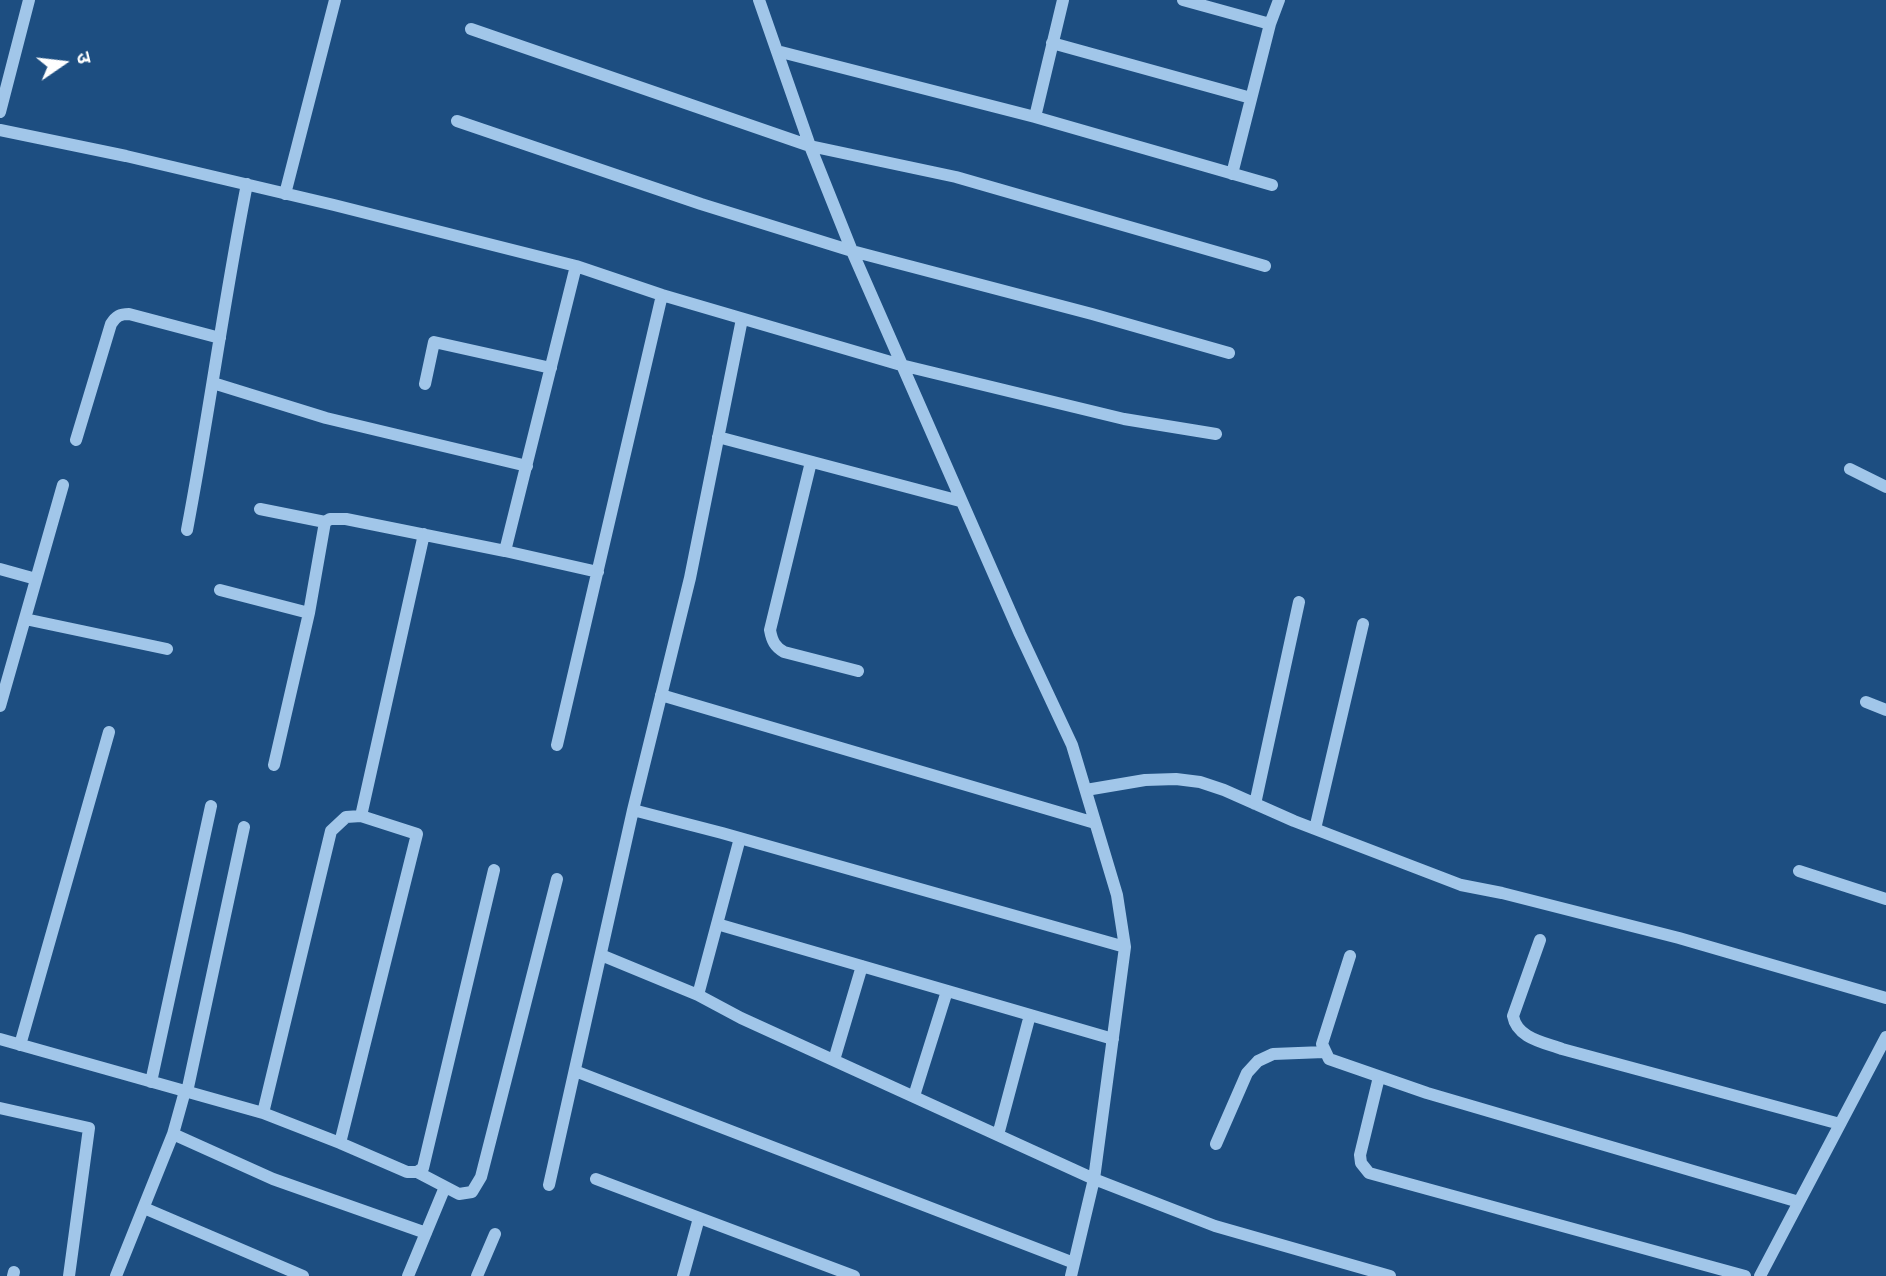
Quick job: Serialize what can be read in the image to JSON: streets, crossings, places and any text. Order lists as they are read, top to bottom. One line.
{"north":"right"}
